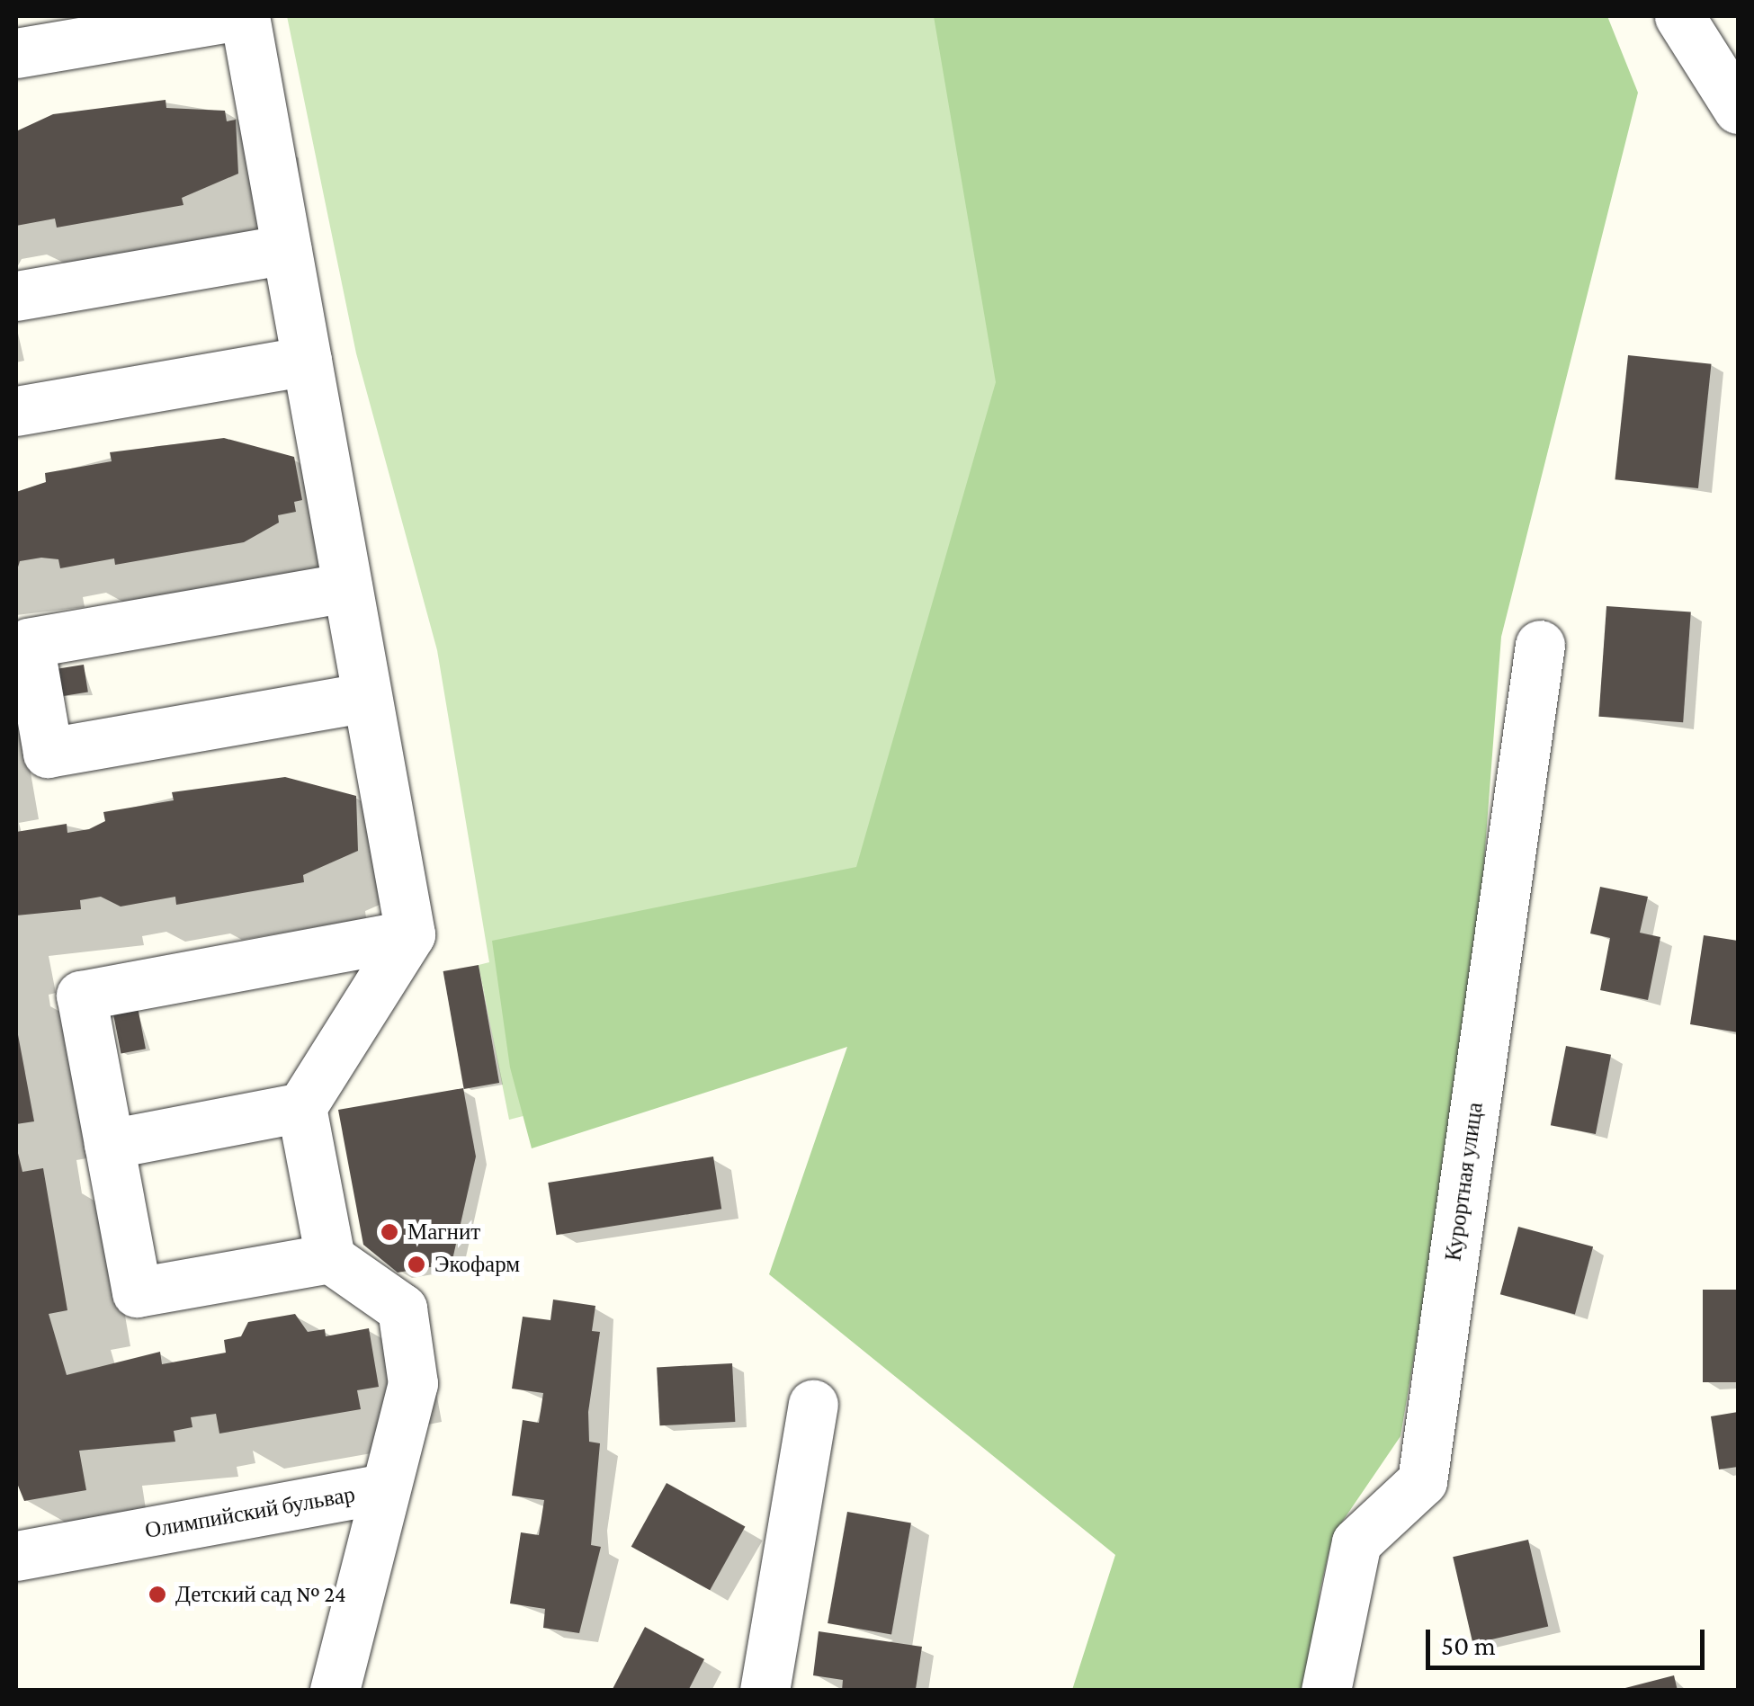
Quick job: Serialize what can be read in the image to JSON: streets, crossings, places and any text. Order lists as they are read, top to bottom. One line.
{"streets":{"street":["Курортная улица","Олимпийский бульвар"]},"places":["Магнит","Экофарм","Детский сад № 24"],"scale_bar":"50 m"}
